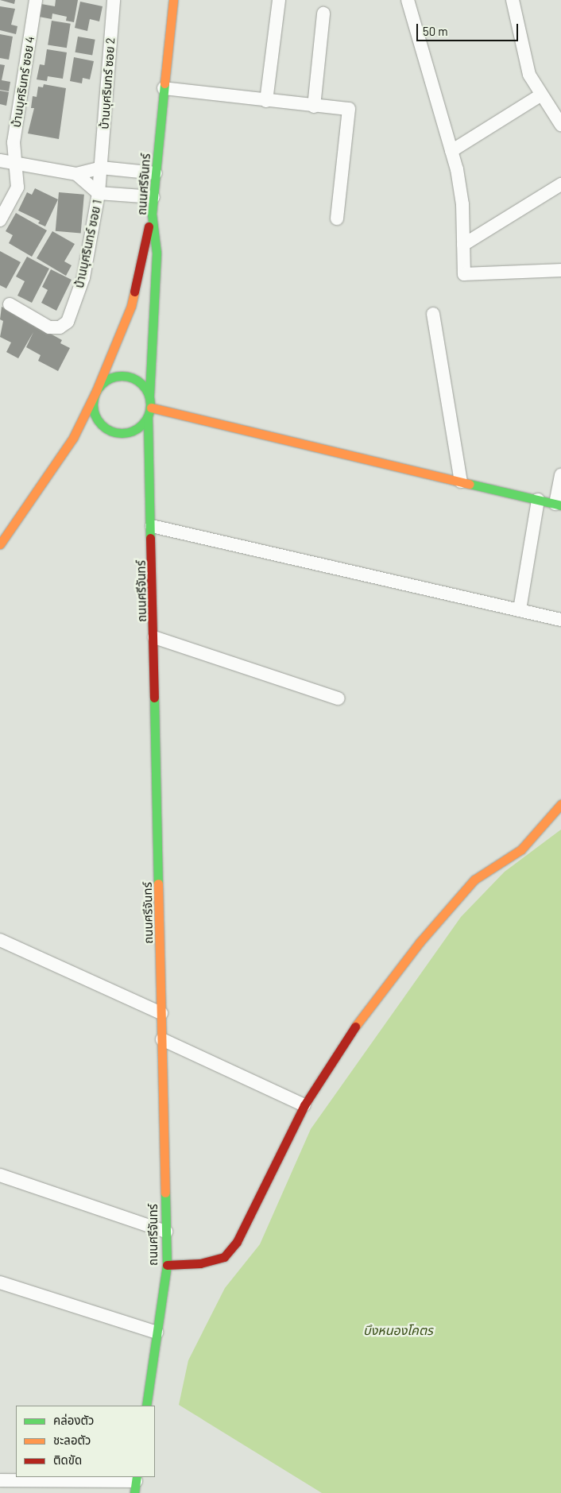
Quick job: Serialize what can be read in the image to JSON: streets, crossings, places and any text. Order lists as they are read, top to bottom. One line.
{"streets":{"main road":["ถนนศรีจันทร์"],"street":["บ้านบุศรินทร์ ซอย 4","บ้านบุศรินทร์ ซอย 2","บ้านบุศรินทร์ ซอย 1"]},"crossings":[["บ้านบุศรินทร์ ซอย 2","บ้านบุศรินทร์ ซอย 1"]],"water":["บึงหนองโคตร"],"legend":["คล่องตัว","ชะลอตัว","ติดขัด"],"scale_bar":"50 m"}
